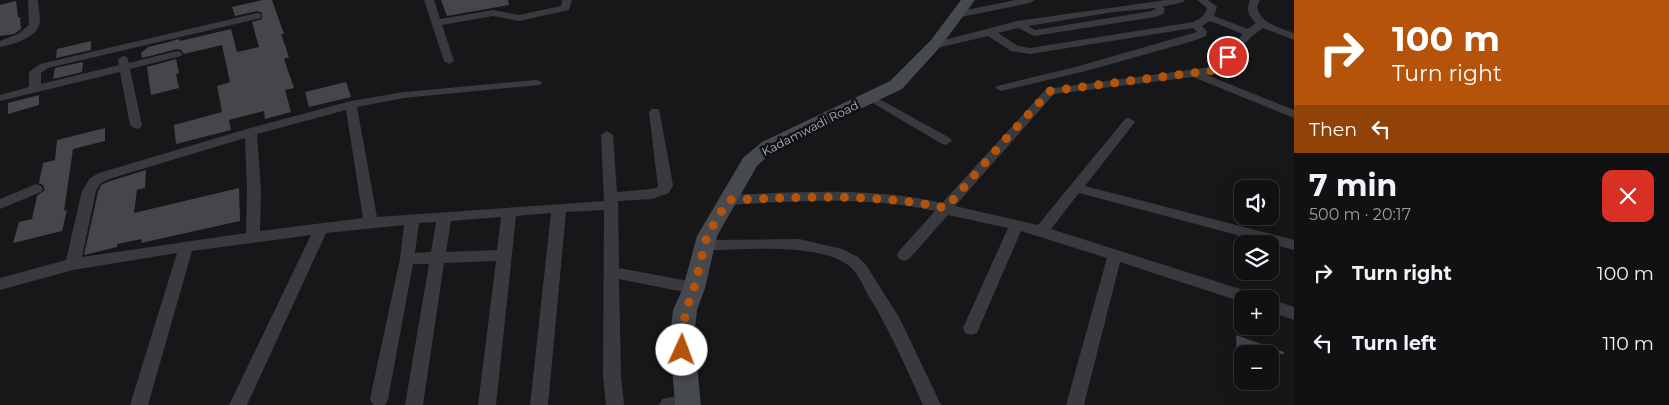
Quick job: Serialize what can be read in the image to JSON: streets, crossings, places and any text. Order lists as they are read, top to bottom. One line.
{"streets":{"street":["Kadamwadi Road"]},"page":{"turn":["100 m","Turn right"],"then":"Then","heading":["7 min","500 m · 20:17"],"map_buttons":["+","−"],"list":[{"name":"Turn right","value":"100 m"},{"name":"Turn left","value":"110 m"}]}}
